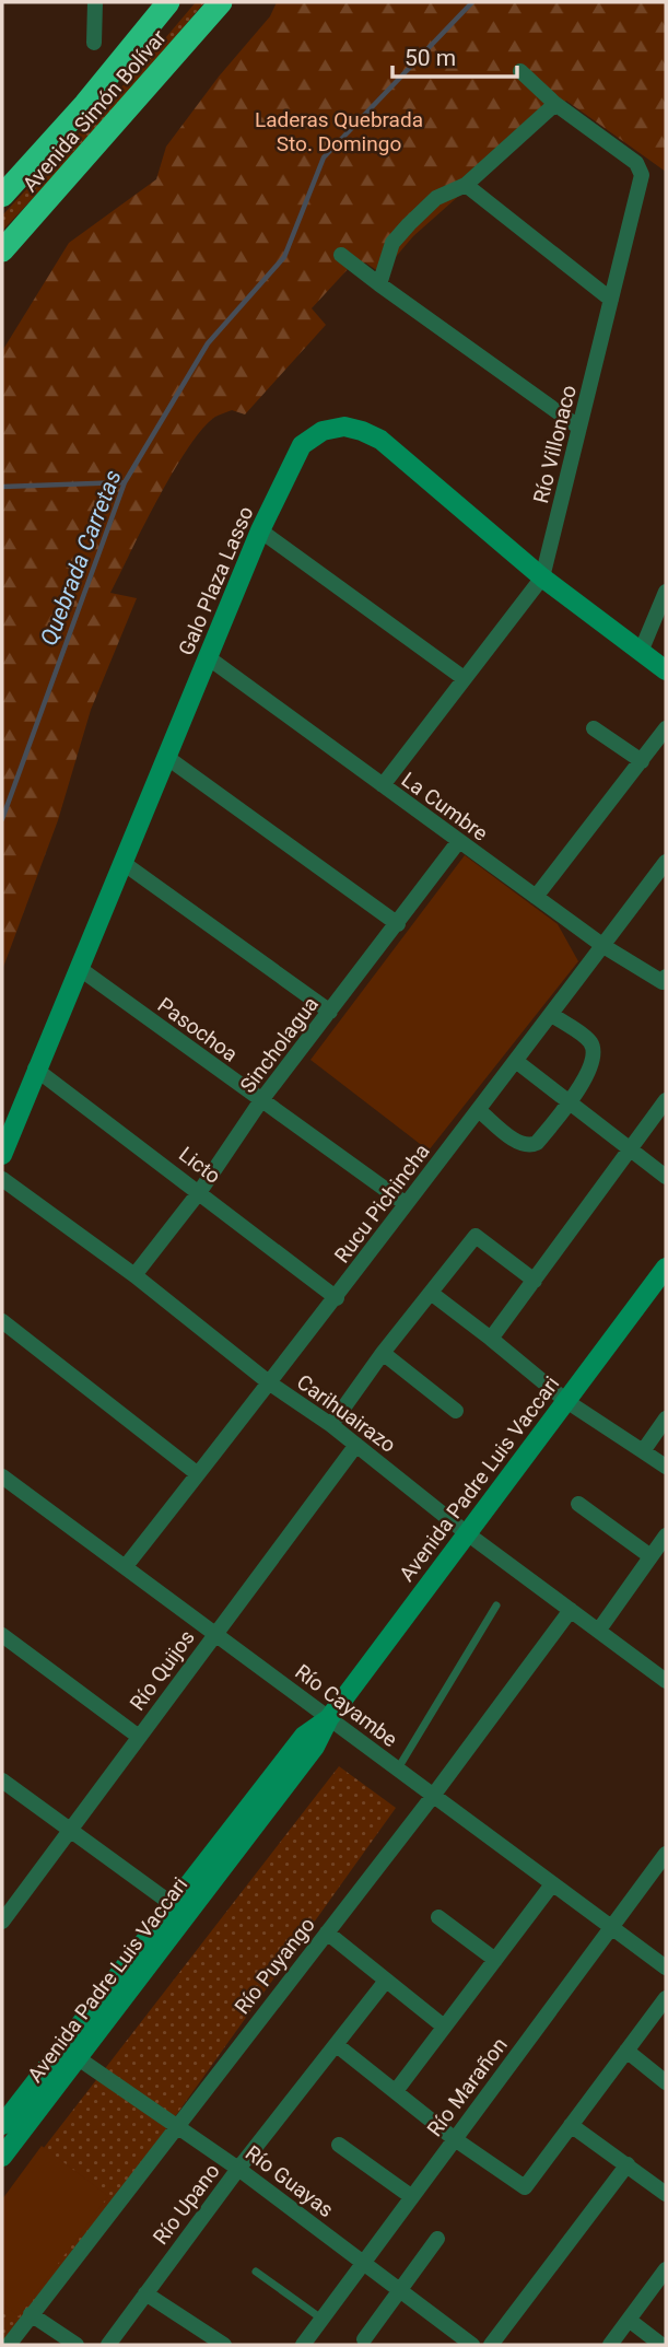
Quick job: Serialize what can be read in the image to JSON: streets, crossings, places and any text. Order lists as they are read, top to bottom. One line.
{"streets":{"highway":["Avenida Simón Bolívar"],"main road":["Galo Plaza Lasso","Avenida Padre Luis Vaccari"],"street":["Río Villonaco","La Cumbre","Pasochoa","Sincholagua","Licto","Rucu Pichincha","Carihuairazo","Río Quijos","Río Cayambe","Río Puyango","Río Marañon","Río Guayas","Río Upano"]},"crossings":[["Río Villonaco","Galo Plaza Lasso"],["Río Villonaco","La Cumbre"],["Galo Plaza Lasso","La Cumbre"],["Galo Plaza Lasso","Pasochoa"],["Galo Plaza Lasso","Licto"],["La Cumbre","Sincholagua"],["La Cumbre","Rucu Pichincha"],["Pasochoa","Sincholagua"],["Pasochoa","Rucu Pichincha"],["Sincholagua","Licto"],["Sincholagua","Carihuairazo"],["Licto","Rucu Pichincha"],["Rucu Pichincha","Carihuairazo"],["Rucu Pichincha","Río Cayambe"],["Carihuairazo","Avenida Padre Luis Vaccari"],["Carihuairazo","Río Quijos"],["Carihuairazo","Río Puyango"],["Avenida Padre Luis Vaccari","Río Cayambe"],["Avenida Padre Luis Vaccari","Río Guayas"],["Río Quijos","Río Cayambe"],["Río Cayambe","Río Puyango"],["Río Cayambe","Río Marañon"],["Río Puyango","Río Guayas"],["Río Marañon","Río Guayas"],["Río Guayas","Río Upano"]],"water":["Quebrada Carretas"],"parks":["Laderas Quebrada Sto. Domingo"],"scale_bar":"50 m"}
